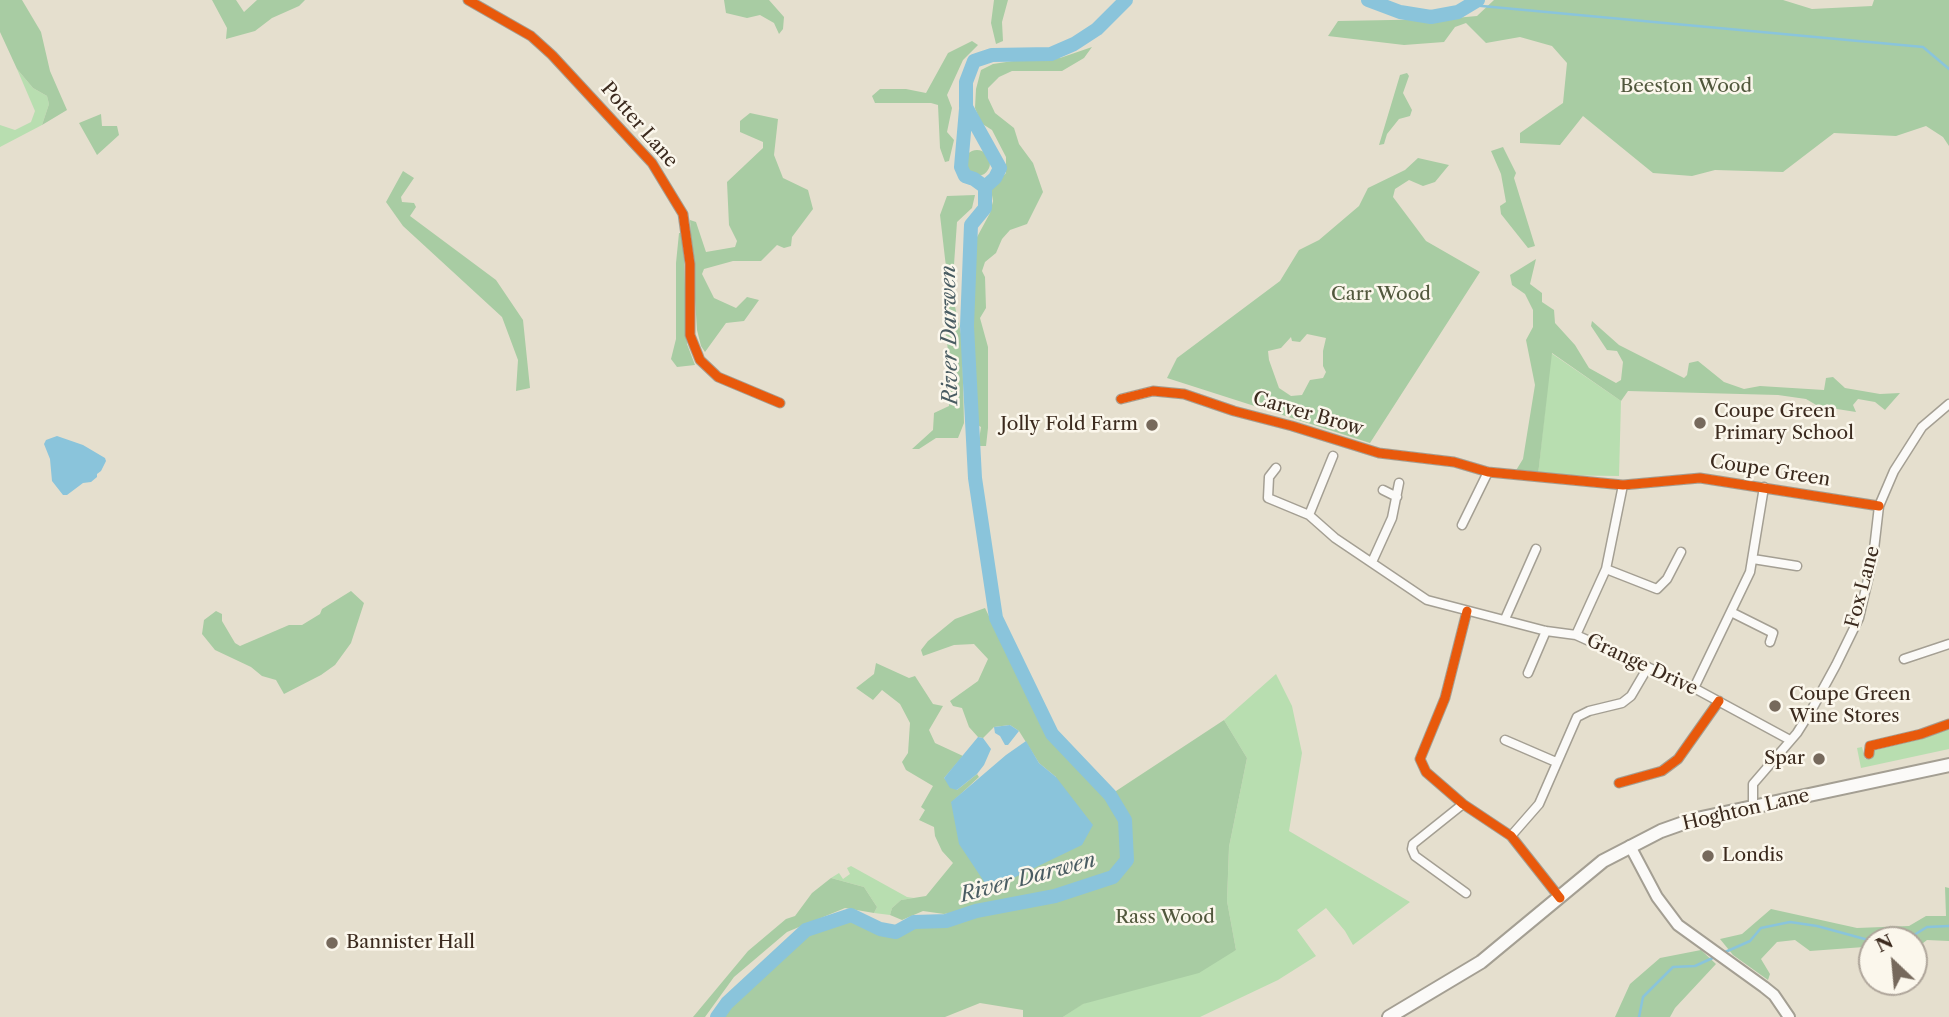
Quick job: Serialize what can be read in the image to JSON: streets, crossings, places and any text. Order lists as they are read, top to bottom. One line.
{"streets":{"main road":["Hoghton Lane"],"street":["Potter Lane","Carver Brow","Coupe Green","Fox Lane","Grange Drive"]},"crossings":[["Carver Brow","Coupe Green"],["Coupe Green","Fox Lane"],["Fox Lane","Grange Drive"],["Fox Lane","Hoghton Lane"]],"water":["River Darwen"],"parks":["Beeston Wood","Carr Wood","Rass Wood"],"places":["Coupe Green Primary School","Jolly Fold Farm","Coupe Green Wine Stores","Spar","Londis","Bannister Hall"],"north":"top left"}
